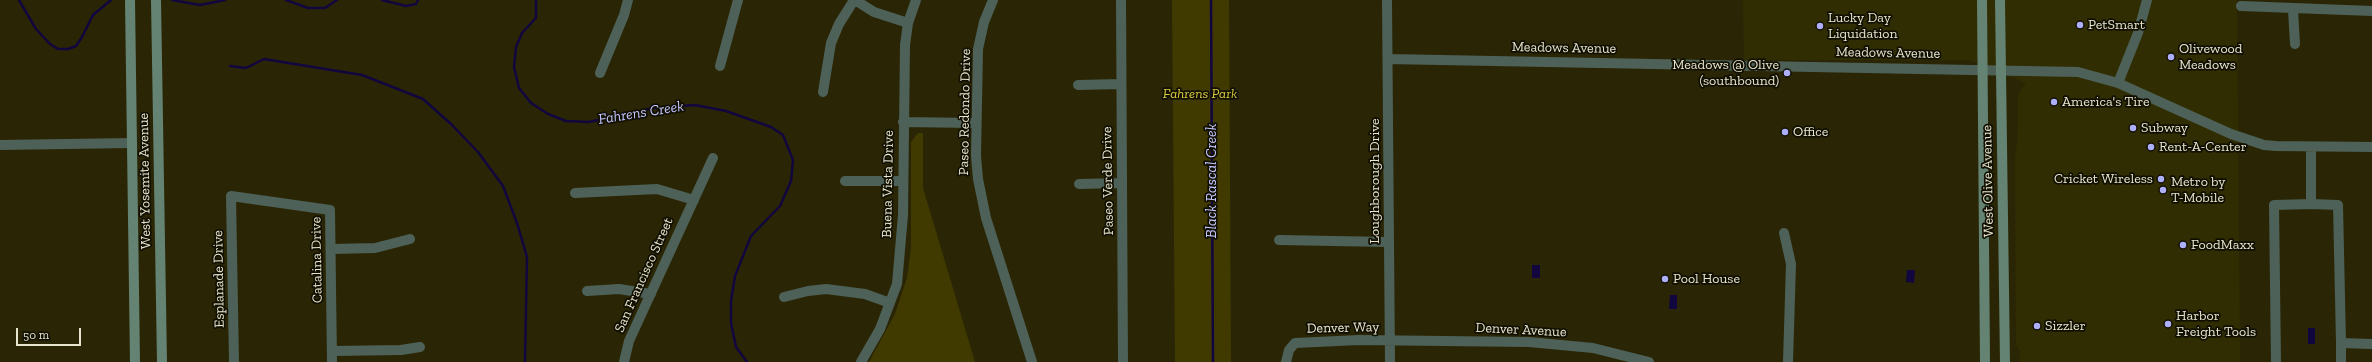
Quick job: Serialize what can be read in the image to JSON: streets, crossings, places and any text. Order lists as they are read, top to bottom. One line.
{"streets":{"main road":["West Yosemite Avenue","West Olive Avenue"],"street":["Meadows Avenue","Paseo Redondo Drive","Paseo Verde Drive","Loughborough Drive","Buena Vista Drive","Catalina Drive","San Francisco Street","Esplanade Drive","Denver Way","Denver Avenue"]},"crossings":[["Meadows Avenue","Loughborough Drive"],["Meadows Avenue","West Olive Avenue"],["Loughborough Drive","Denver Way"],["Loughborough Drive","Denver Avenue"],["Catalina Drive","Esplanade Drive"],["Denver Way","Denver Avenue"]],"water":["Fahrens Creek","Black Rascal Creek"],"parks":["Fahrens Park"],"places":["PetSmart","Lucky Day Liquidation","Olivewood Meadows","Meadows @ Olive (southbound)","America's Tire","Subway","Office","Rent-A-Center","Cricket Wireless","Metro by T-Mobile","FoodMaxx","Pool House","Harbor Freight Tools","Sizzler"],"scale_bar":"50 m"}
